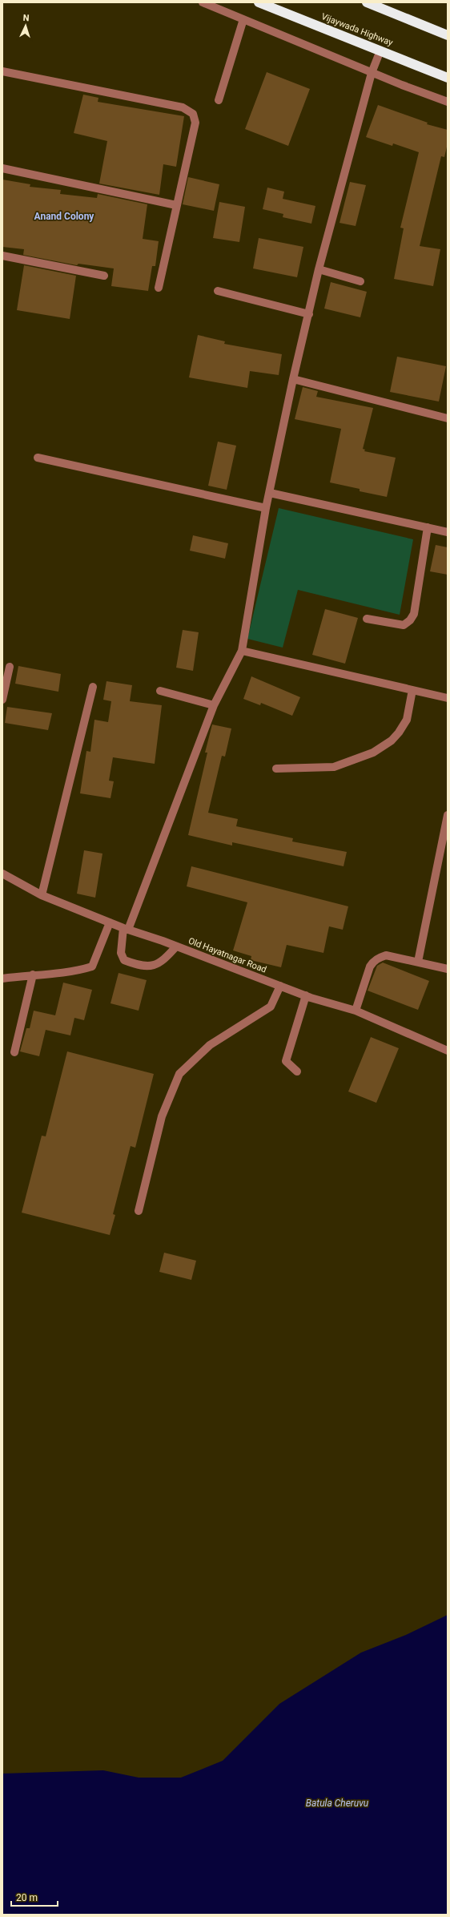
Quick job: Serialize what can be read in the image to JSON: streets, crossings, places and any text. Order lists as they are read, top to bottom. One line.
{"streets":{"highway":["Vijaywada Highway"],"street":["Old Hayatnagar Road"]},"districts":["Anand Colony"],"water":["Batula Cheruvu"],"scale_bar":"20 m","north":"top"}
